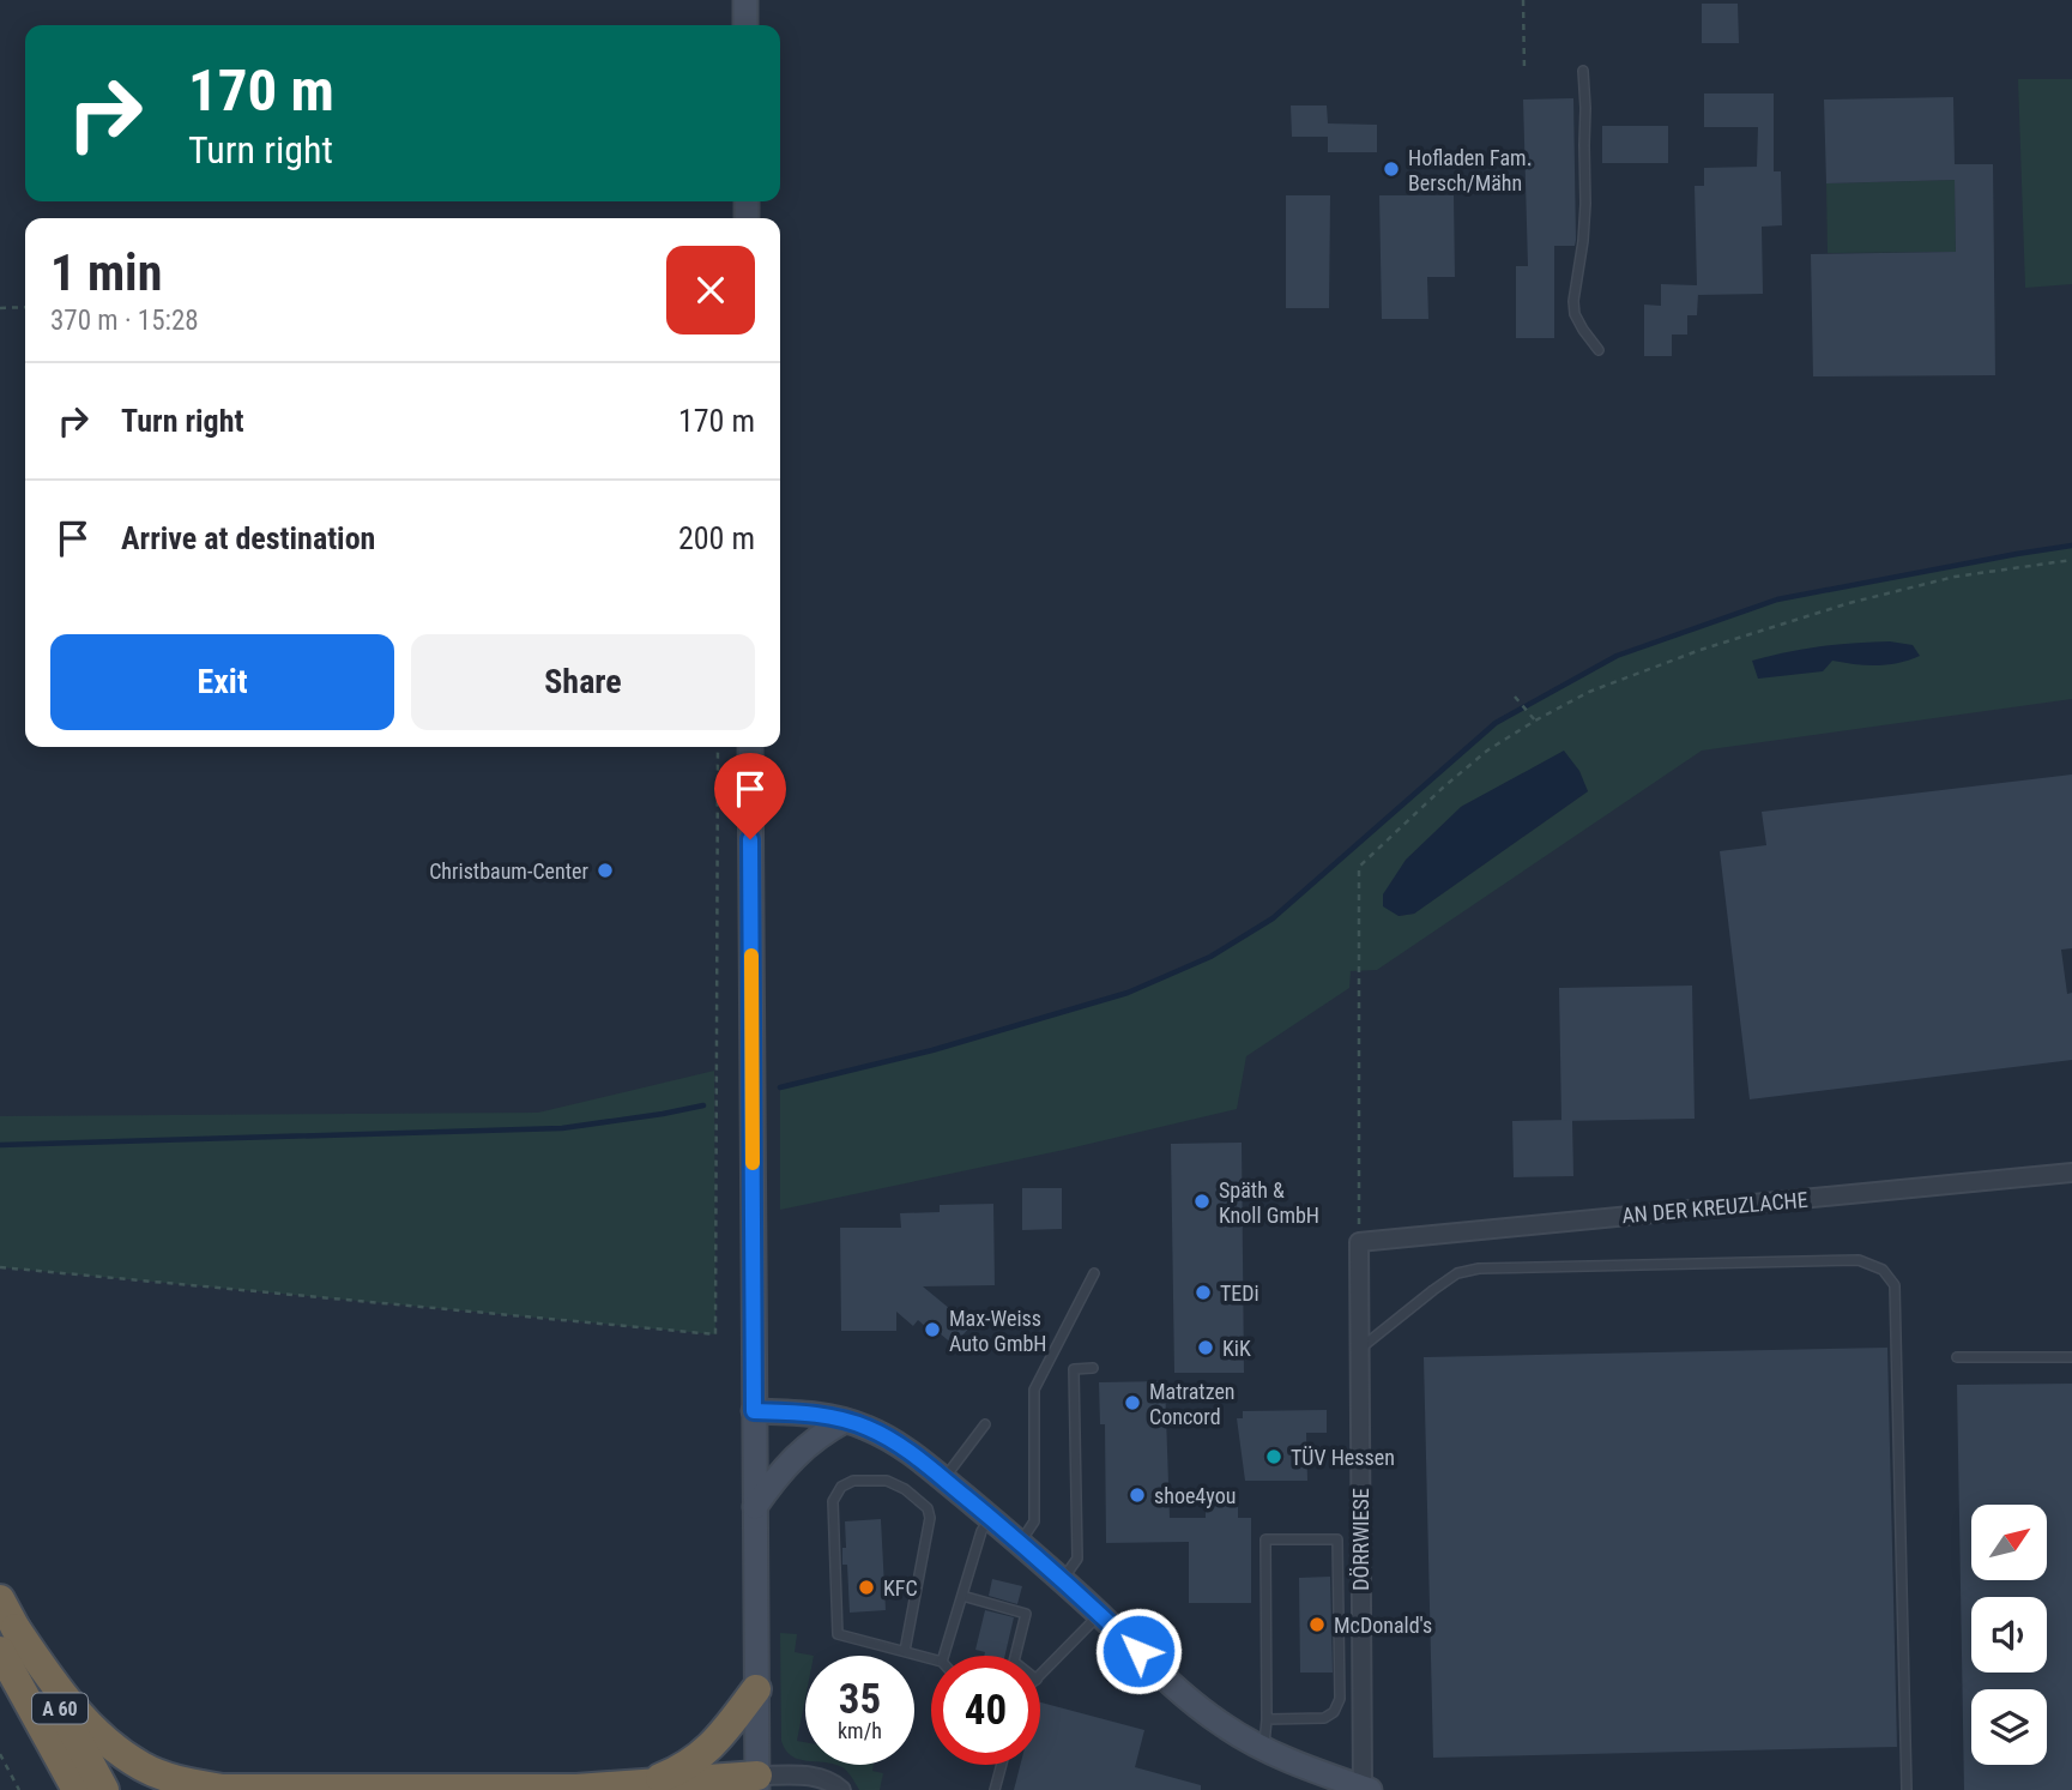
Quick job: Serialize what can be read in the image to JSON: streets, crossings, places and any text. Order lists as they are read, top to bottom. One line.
{"streets":{"highway":["A 60"],"street":["AN DER KREUZLACHE","DÖRRWIESE"]},"crossings":[["AN DER KREUZLACHE","DÖRRWIESE"]],"places":["Hofladen Fam. Bersch/Mähn","Christbaum-Center","Späth & Knoll GmbH","TEDi","Max-Weiss Auto GmbH","KiK","Matratzen Concord","TÜV Hessen","shoe4you","KFC","McDonald's"],"north":"top right","page":{"turn":["170 m","Turn right"],"heading":["1 min","370 m · 15:28"],"list":[{"name":"Turn right","value":"170 m"},{"name":"Arrive at destination","value":"200 m"}],"buttons":["Exit","Share"],"speed":"35 km/h","limit":"40"}}
